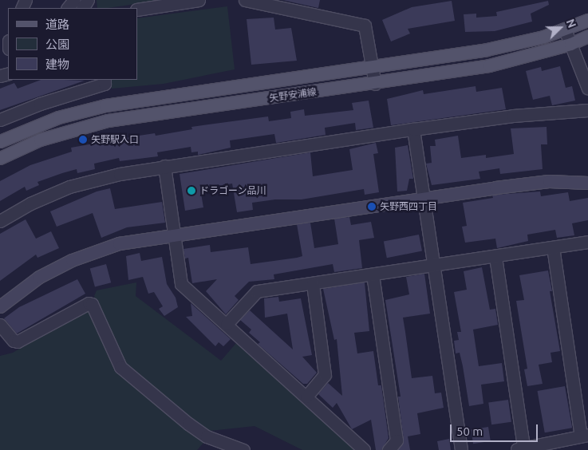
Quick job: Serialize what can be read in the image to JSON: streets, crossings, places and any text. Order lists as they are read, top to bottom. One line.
{"streets":{"main road":["矢野安浦線"]},"places":["矢野駅入口","ドラゴーン品川","矢野西四丁目"],"legend":["道路","公園","建物"],"scale_bar":"50 m","north":"right"}
